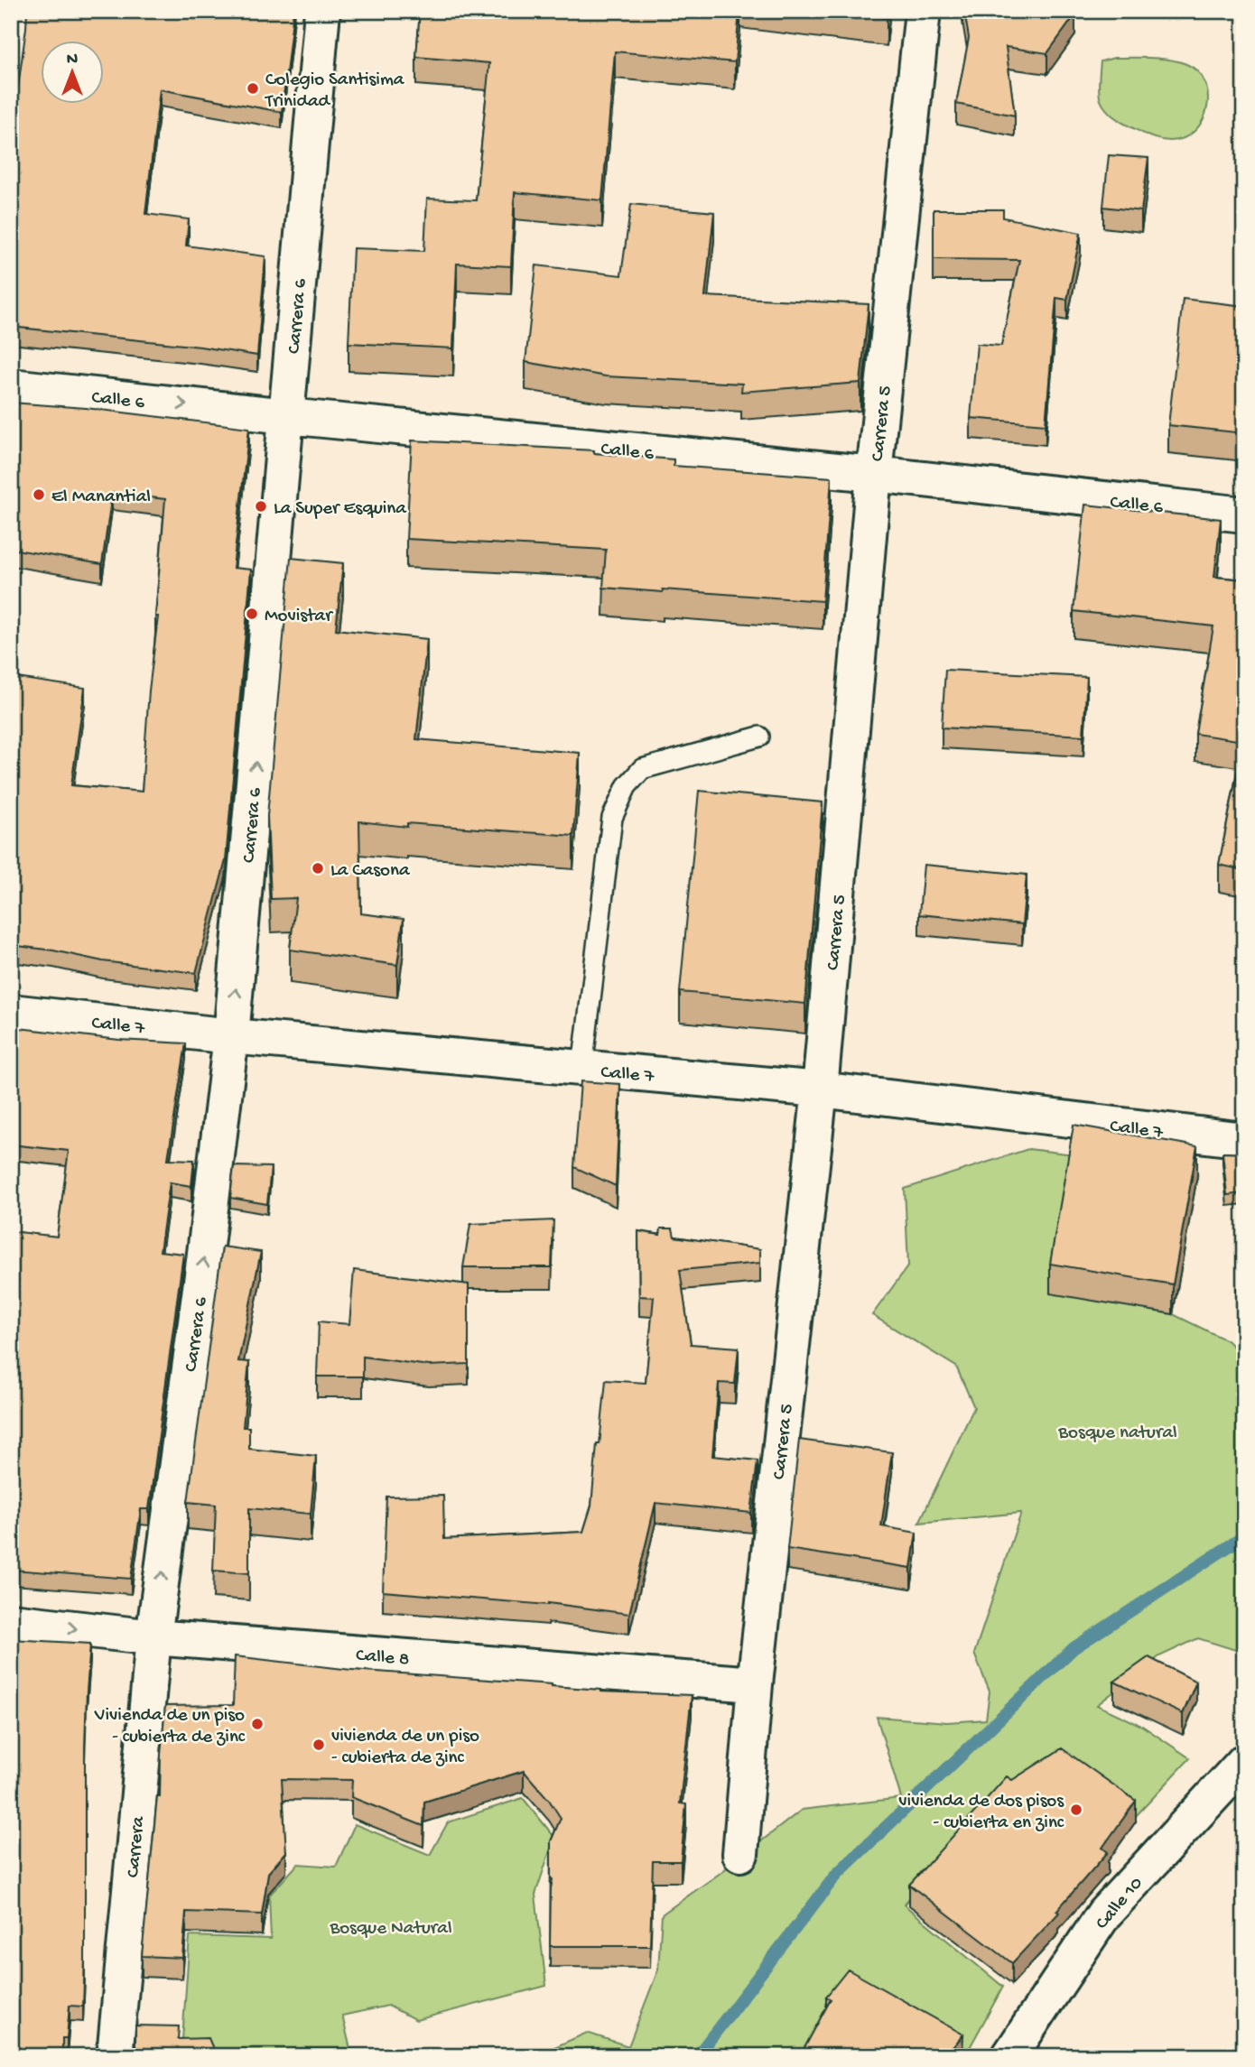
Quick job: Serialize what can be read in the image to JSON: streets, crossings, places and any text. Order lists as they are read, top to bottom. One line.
{"streets":{"street":["Carrera 6","Calle 6","Carrera 5","Calle 7","Calle 8","Carrera","Calle 10"]},"crossings":[["Carrera 6","Calle 6"],["Carrera 6","Calle 7"],["Carrera 6","Calle 8"],["Carrera 6","Carrera"],["Calle 6","Carrera 5"],["Carrera 5","Calle 7"],["Carrera 5","Calle 8"],["Calle 8","Carrera"]],"one_way":["Carrera 6"],"parks":["Bosque natural","Bosque Natural"],"places":["Colegio Santisima Trinidad","El Manantial","La Super Esquina","Movistar","La Casona","Vivienda de un piso - cubierta de zinc","vivienda de un piso - cubierta de zinc","vivienda de dos pisos - cubierta en zinc"],"north":"top"}
